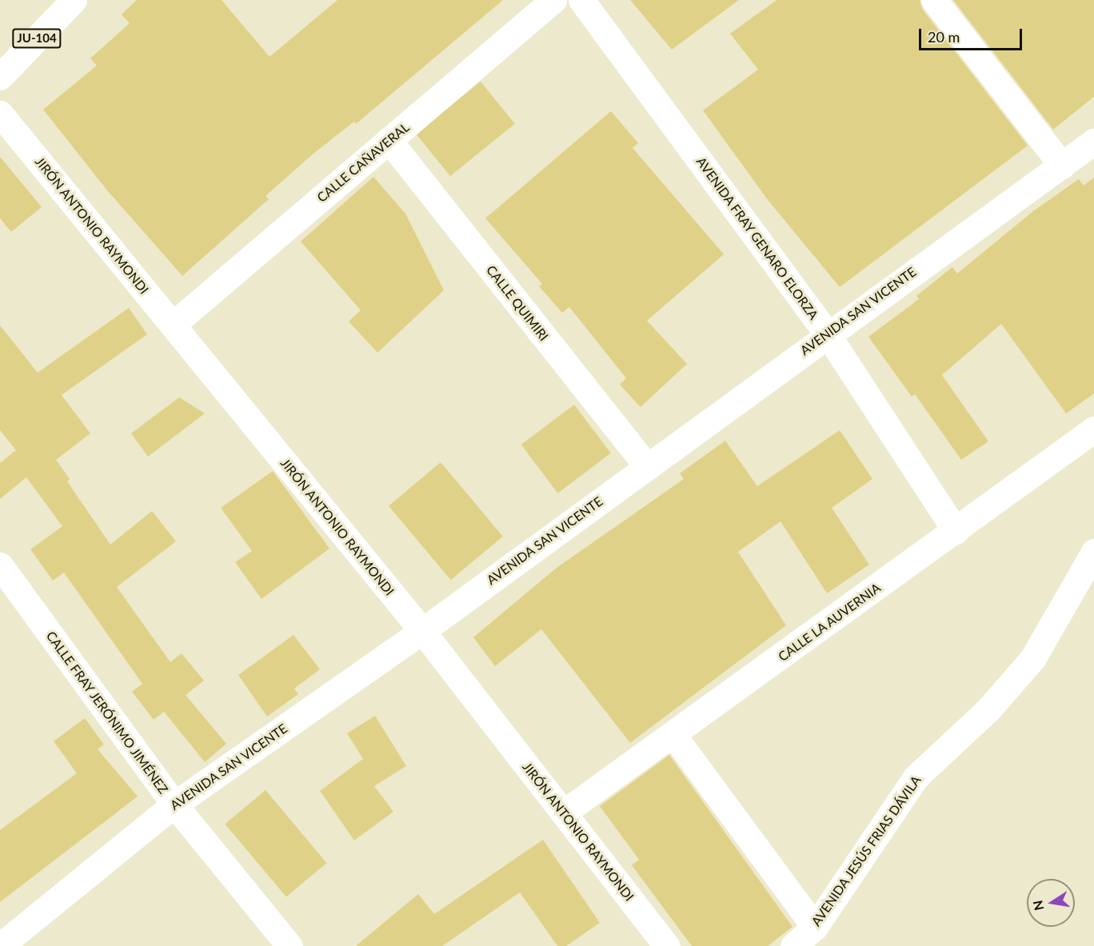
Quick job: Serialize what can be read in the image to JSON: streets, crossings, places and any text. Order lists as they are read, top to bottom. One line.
{"streets":{"street":["JU-104","CALLE CAÑAVERAL","JIRÓN ANTONIO RAYMONDI","AVENIDA FRAY GENARO ELORZA","CALLE QUIMIRI","AVENIDA SAN VICENTE","CALLE LA AUVERNIA","CALLE FRAY JERÓNIMO JIMÉNEZ","AVENIDA JESÚS FRIAS DÁVILA"]},"crossings":[["CALLE CAÑAVERAL","JIRÓN ANTONIO RAYMONDI"],["CALLE CAÑAVERAL","CALLE QUIMIRI"],["JIRÓN ANTONIO RAYMONDI","AVENIDA SAN VICENTE"],["JIRÓN ANTONIO RAYMONDI","CALLE LA AUVERNIA"],["AVENIDA FRAY GENARO ELORZA","AVENIDA SAN VICENTE"],["AVENIDA FRAY GENARO ELORZA","CALLE LA AUVERNIA"],["CALLE QUIMIRI","AVENIDA SAN VICENTE"],["AVENIDA SAN VICENTE","CALLE FRAY JERÓNIMO JIMÉNEZ"]],"scale_bar":"20 m","north":"left"}
